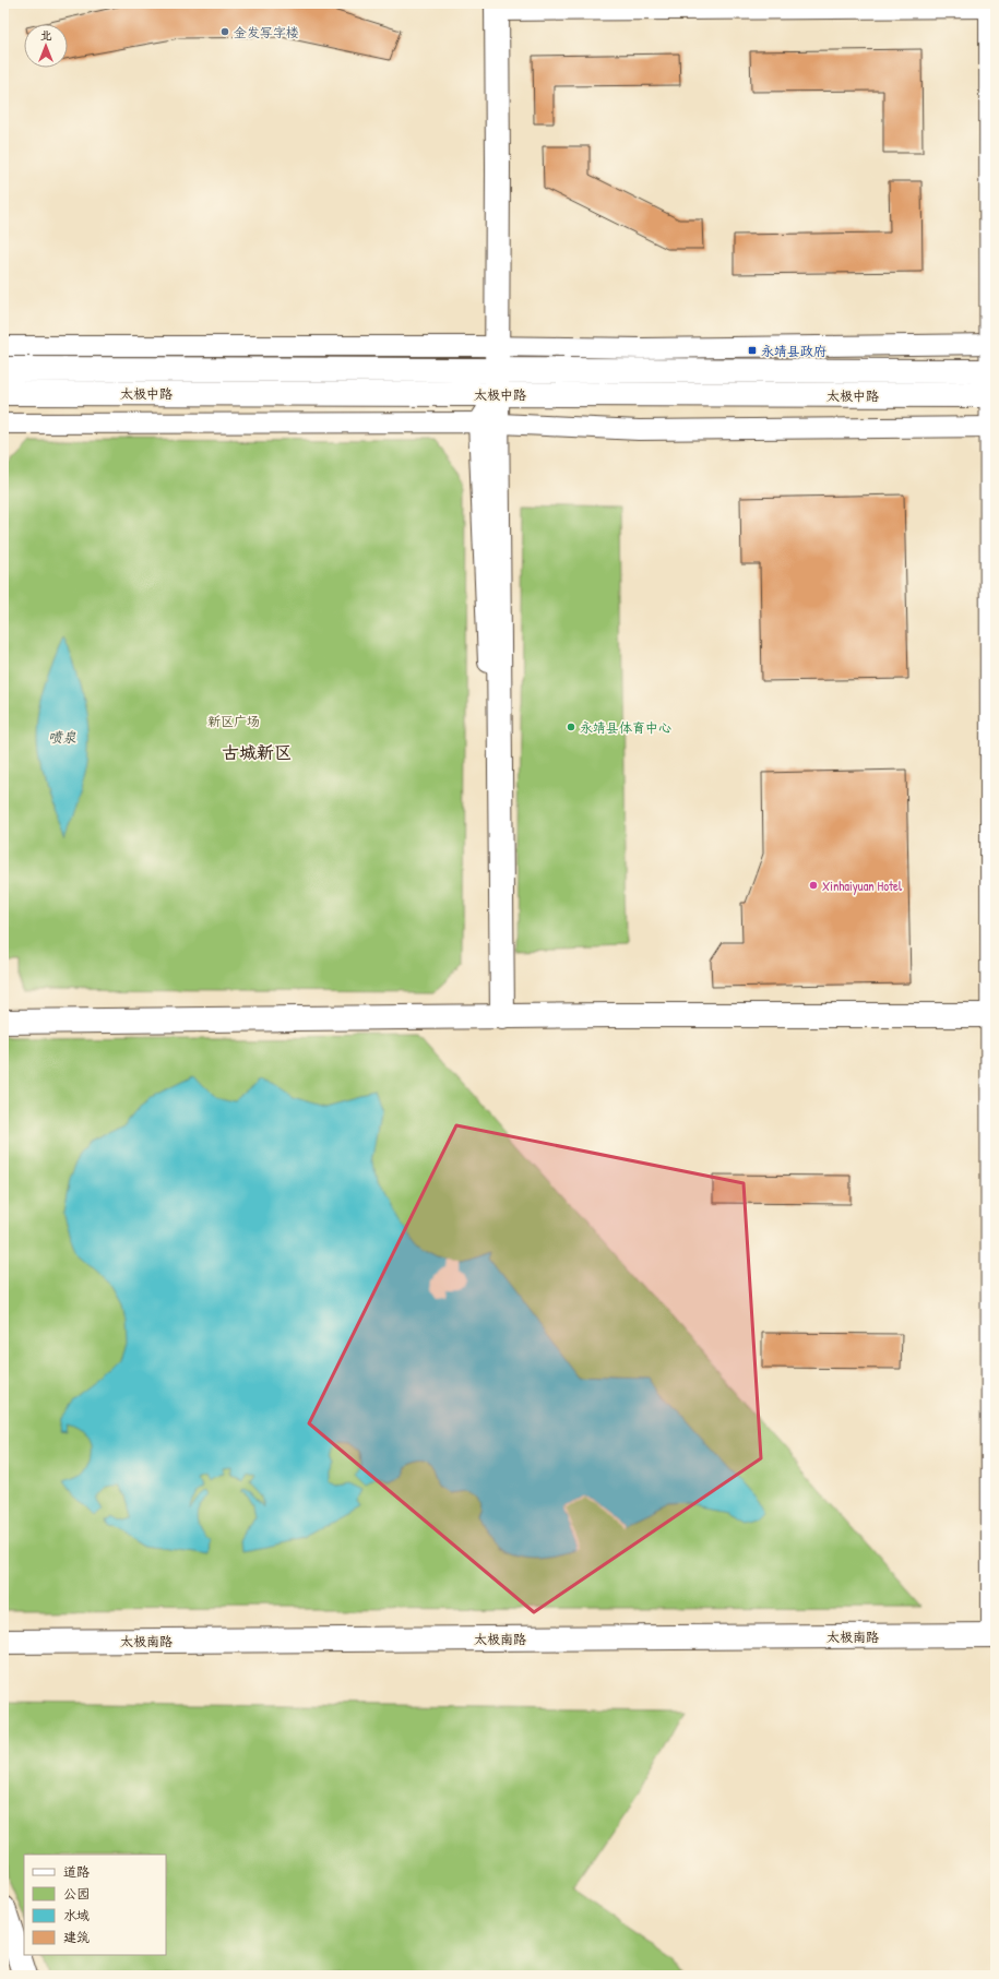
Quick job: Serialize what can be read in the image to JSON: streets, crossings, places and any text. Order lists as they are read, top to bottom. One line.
{"streets":{"street":["太极中路","太极南路"]},"districts":["古城新区"],"water":["喷泉"],"parks":["新区广场"],"places":{"other":["金发写字楼","永靖县体育中心","Xinhaiyuan Hotel"],"transit":["永靖县政府"]},"legend":["道路","公园","水域","建筑"],"north":"top"}
